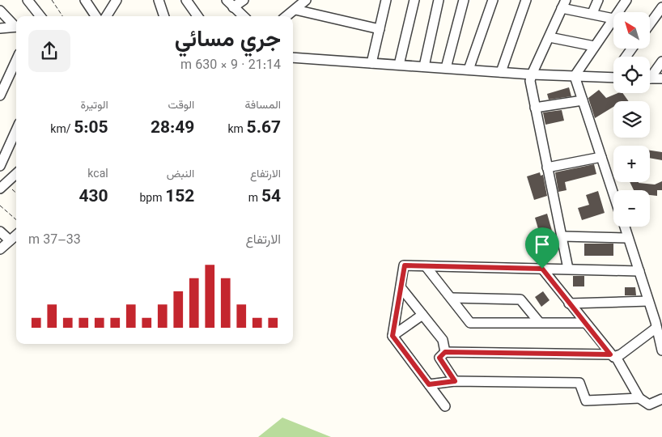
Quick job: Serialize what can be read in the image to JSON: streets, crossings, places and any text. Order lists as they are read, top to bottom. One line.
{"north":"top left","page":{"map_buttons":["+","−"],"heading":["جري مسائي","21:14 · 9 × 630 m"],"stats":[["المسافة","5.67 km"],["الوقت","28:49"],["الوتيرة","5:05 /km"],["الارتفاع","54 m"],["النبض","152 bpm"],["kcal","430"]],"chart":["الارتفاع","33–37 m"]}}
